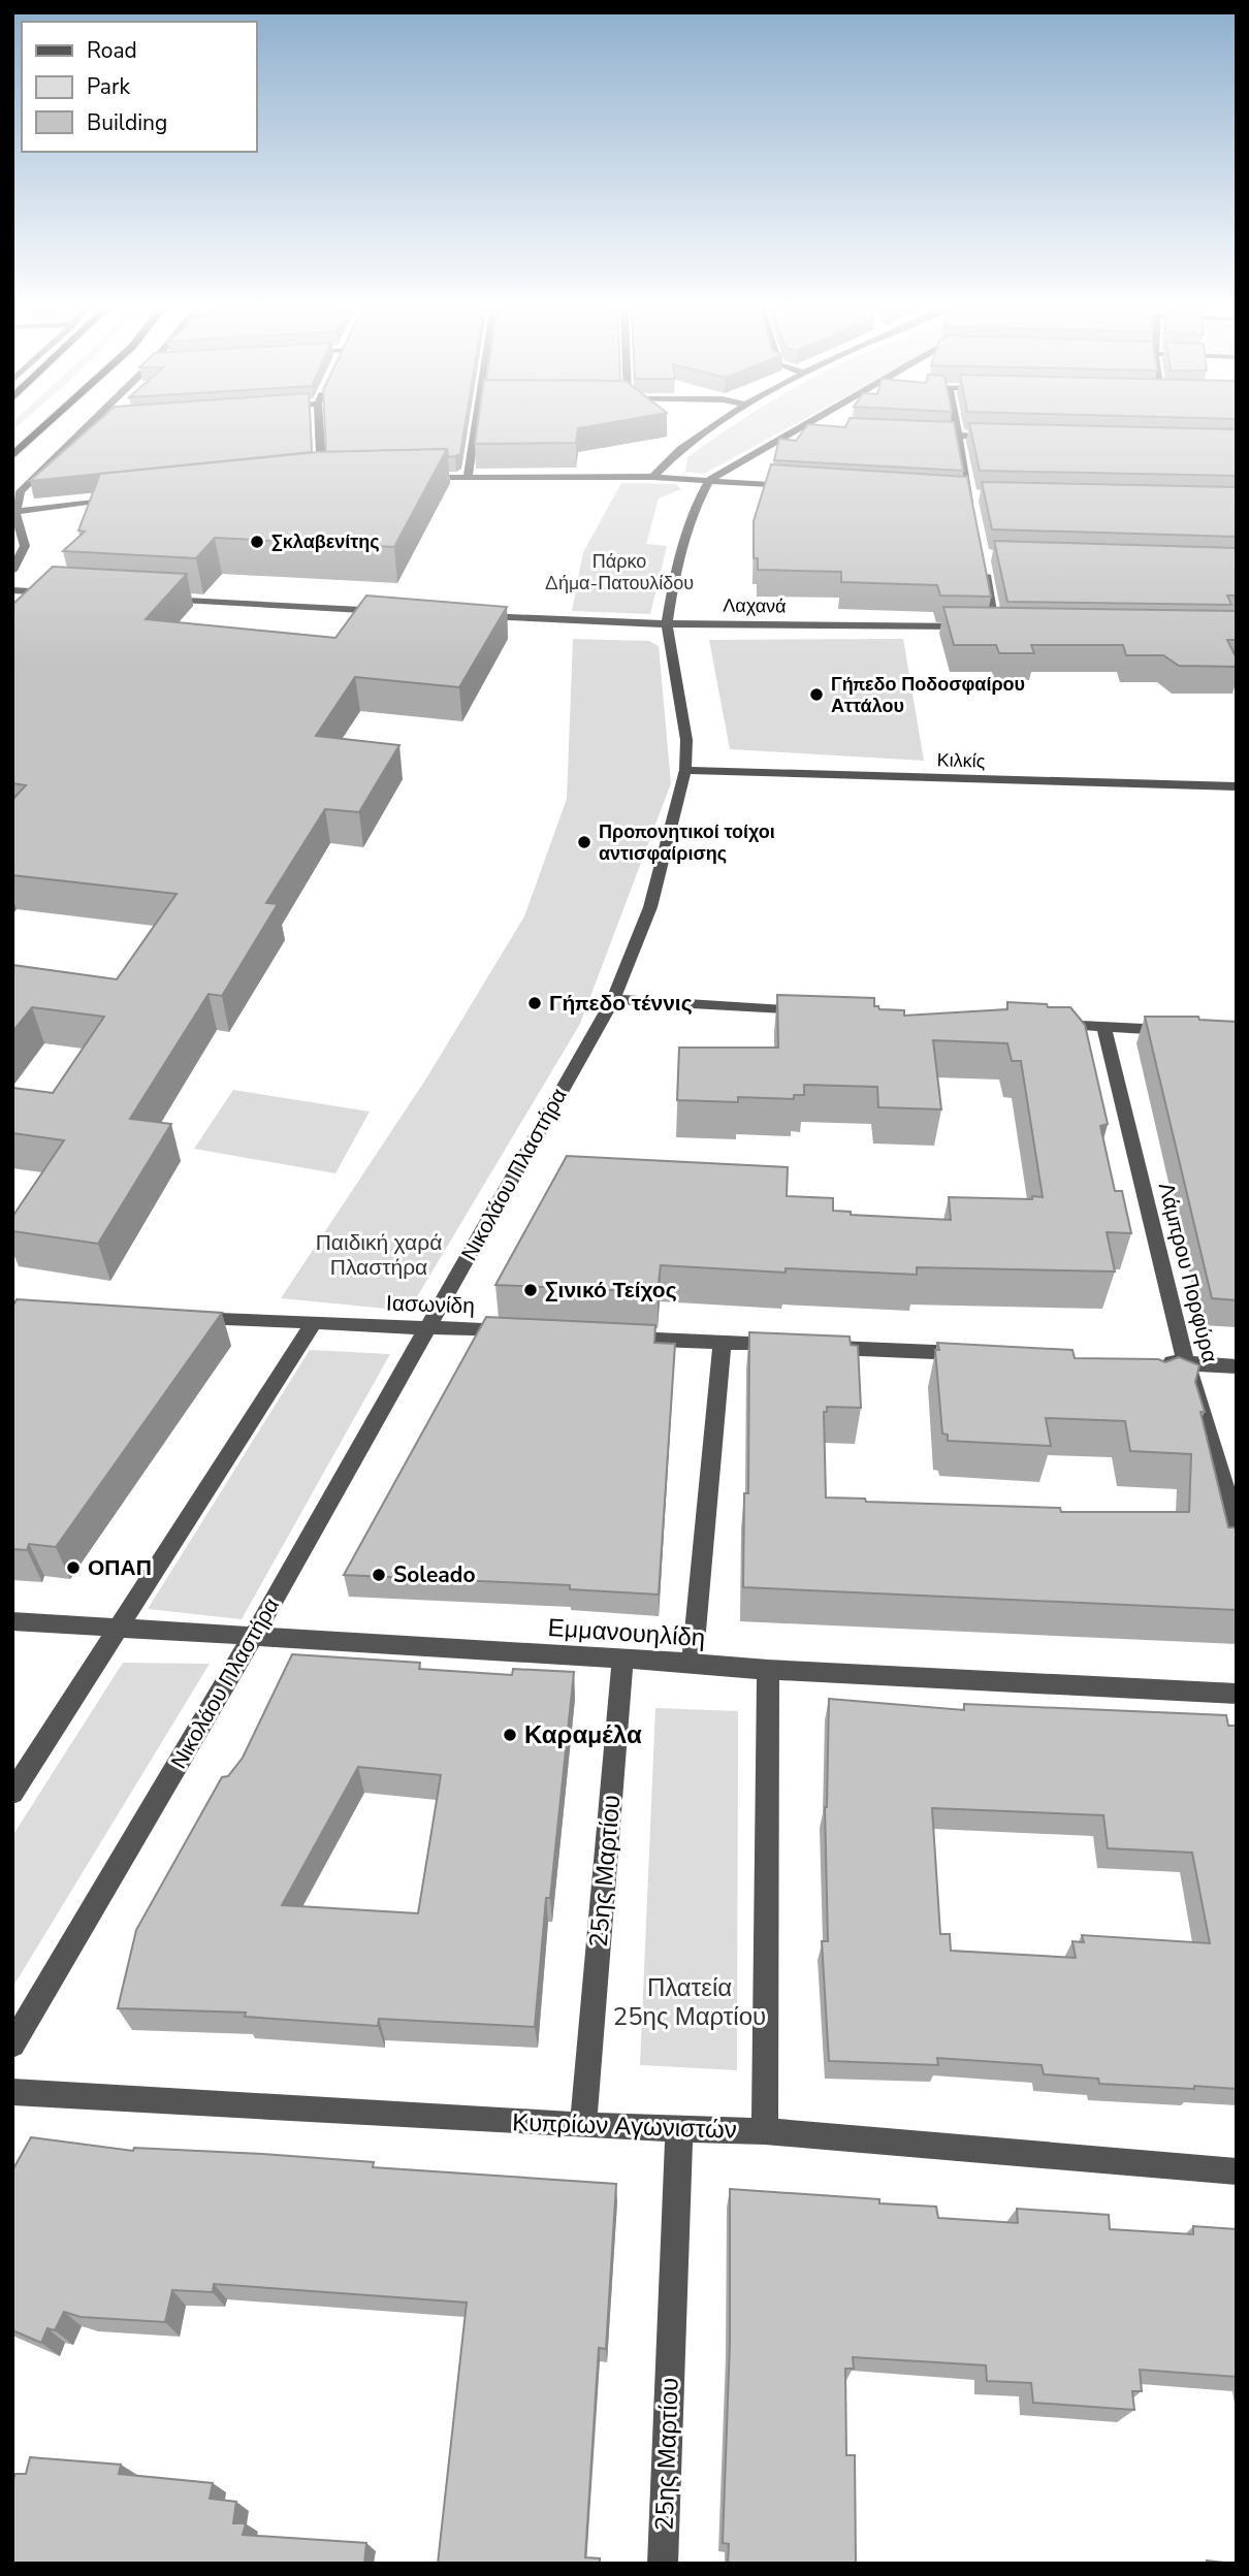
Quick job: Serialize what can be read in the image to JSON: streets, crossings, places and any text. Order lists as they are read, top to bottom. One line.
{"streets":{"street":["Λαχανά","Κιλκίς","Νικολάου Πλαστήρα","Λάμπρου Πορφύρα","Ιασωνίδη","Εμμανουηλίδη","25ης Μαρτίου","Κυπρίων Αγωνιστών"]},"crossings":[["Λαχανά","Νικολάου Πλαστήρα"],["Κιλκίς","Νικολάου Πλαστήρα"],["Νικολάου Πλαστήρα","Ιασωνίδη"],["Νικολάου Πλαστήρα","Εμμανουηλίδη"],["Εμμανουηλίδη","25ης Μαρτίου"],["25ης Μαρτίου","Κυπρίων Αγωνιστών"]],"parks":["Πάρκο Δήμα-Πατουλίδου","Παιδική χαρά Πλαστήρα","Πλατεία 25ης Μαρτίου"],"places":["Σκλαβενίτης","Γήπεδο Ποδοσφαίρου Αττάλου","Προπονητικοί τοίχοι αντισφαίρισης","Γήπεδο τέννις","Σινικό Τείχος","ΟΠΑΠ","Soleado","Καραμέλα"],"legend":["Road","Park","Building"]}
